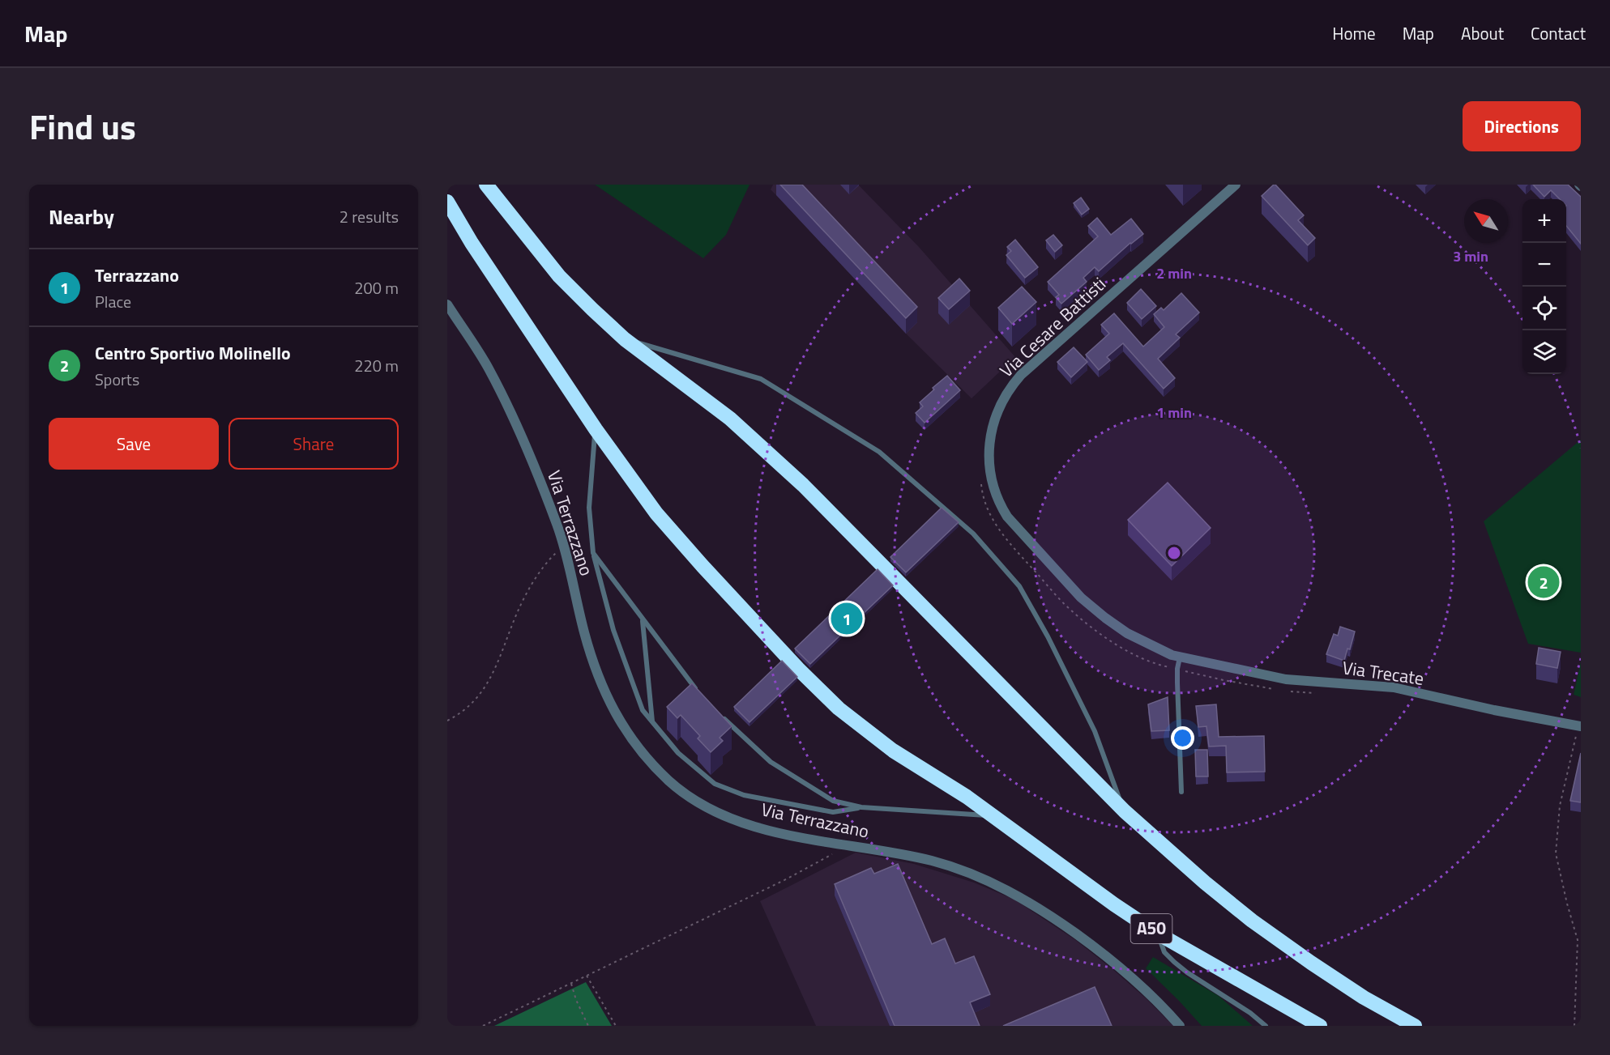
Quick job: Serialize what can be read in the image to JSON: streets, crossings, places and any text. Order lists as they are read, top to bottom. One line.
{"streets":{"highway":["A50"],"street":["Via Cesare Battisti","Via Terrazzano","Via Trecate"]},"crossings":[["Via Cesare Battisti","Via Trecate"]],"north":"top left","page":{"header":"Map","nav":["Home","Map","About","Contact"],"title":"Find us","buttons":["Directions",["Save","Share"]],"heading":["Nearby","2 results"],"map_buttons":["+","−"],"list":[{"mark":"1","name":"Terrazzano","note":"Place","value":"200 m"},{"mark":"2","name":"Centro Sportivo Molinello","note":"Sports","value":"220 m"}],"pins":["2","1"]},"rings":["3 min","2 min","1 min"]}
